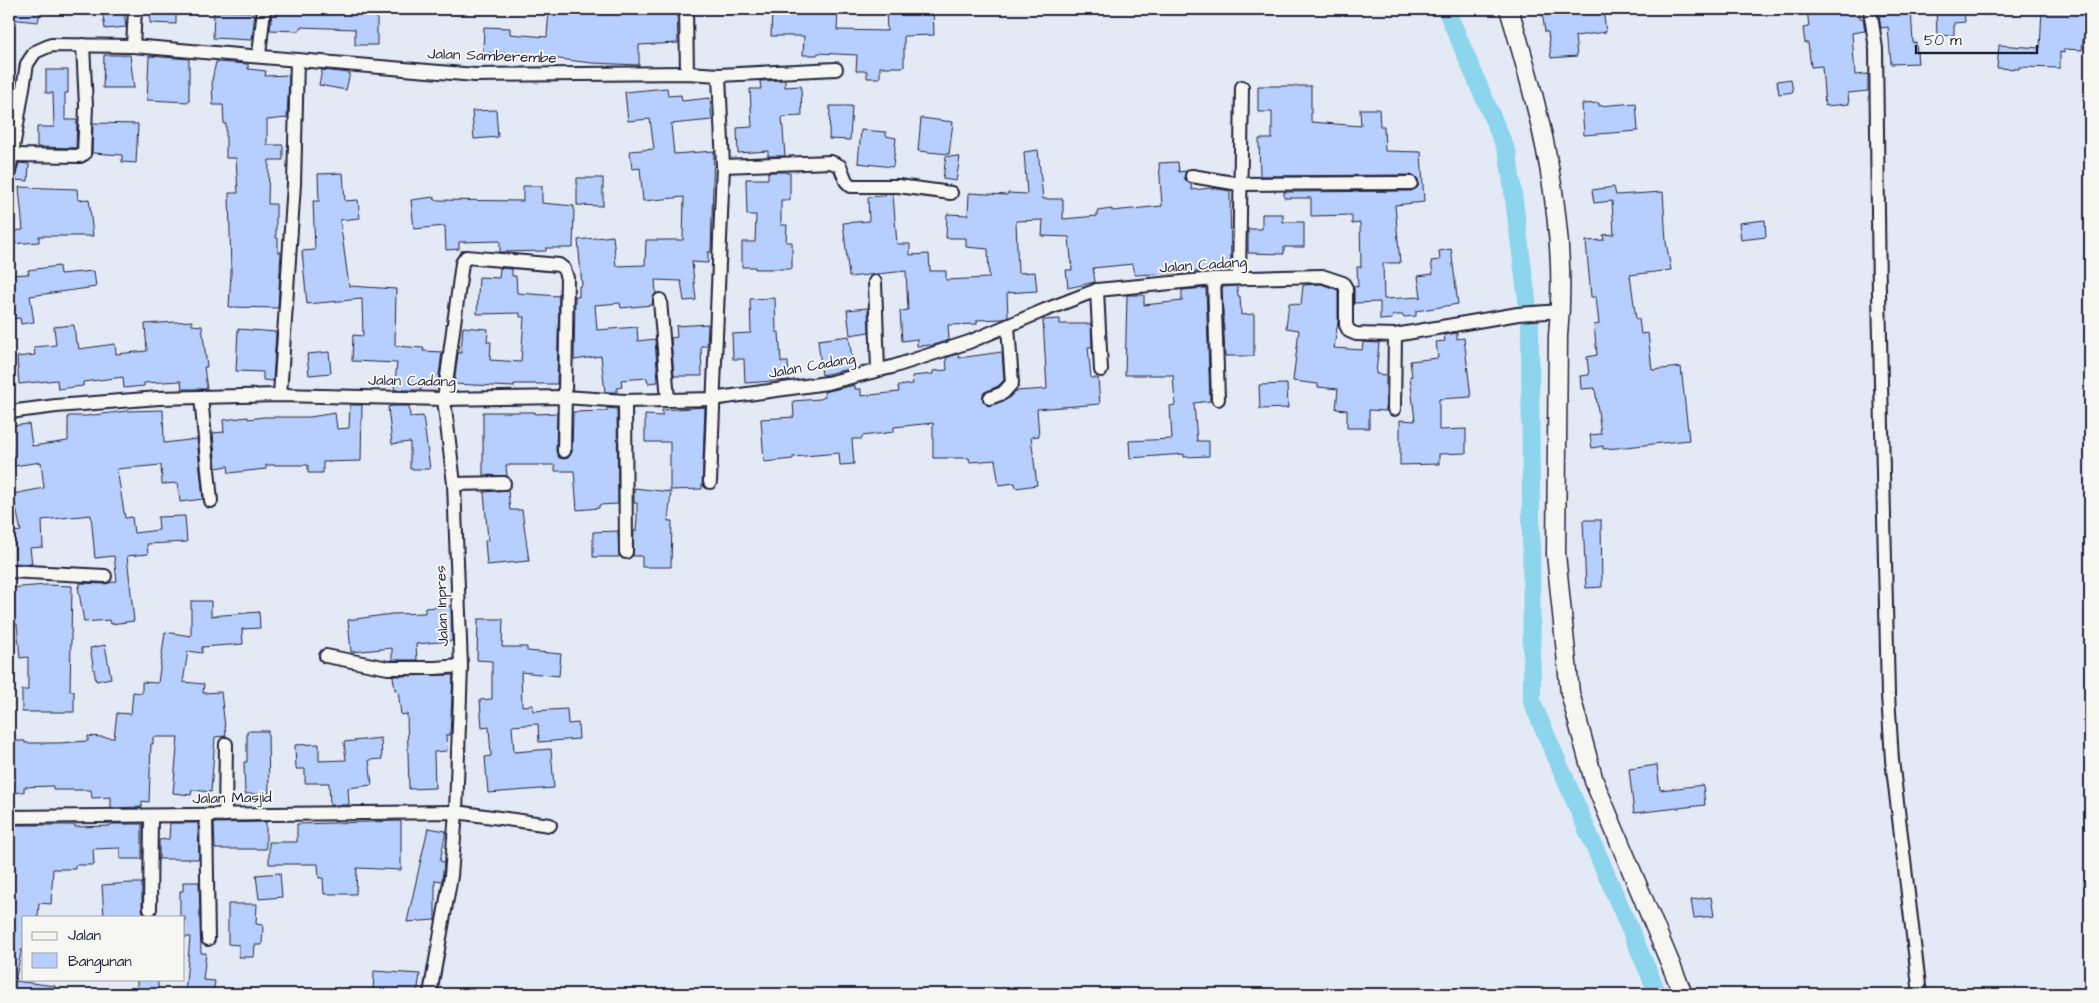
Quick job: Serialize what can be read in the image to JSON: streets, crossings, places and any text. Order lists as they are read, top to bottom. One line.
{"streets":{"street":["Jalan Samberembe","Jalan Cadang","Jalan Inpres","Jalan Masjid"]},"crossings":[["Jalan Cadang","Jalan Inpres"],["Jalan Inpres","Jalan Masjid"]],"legend":["Jalan","Bangunan"],"scale_bar":"50 m"}
